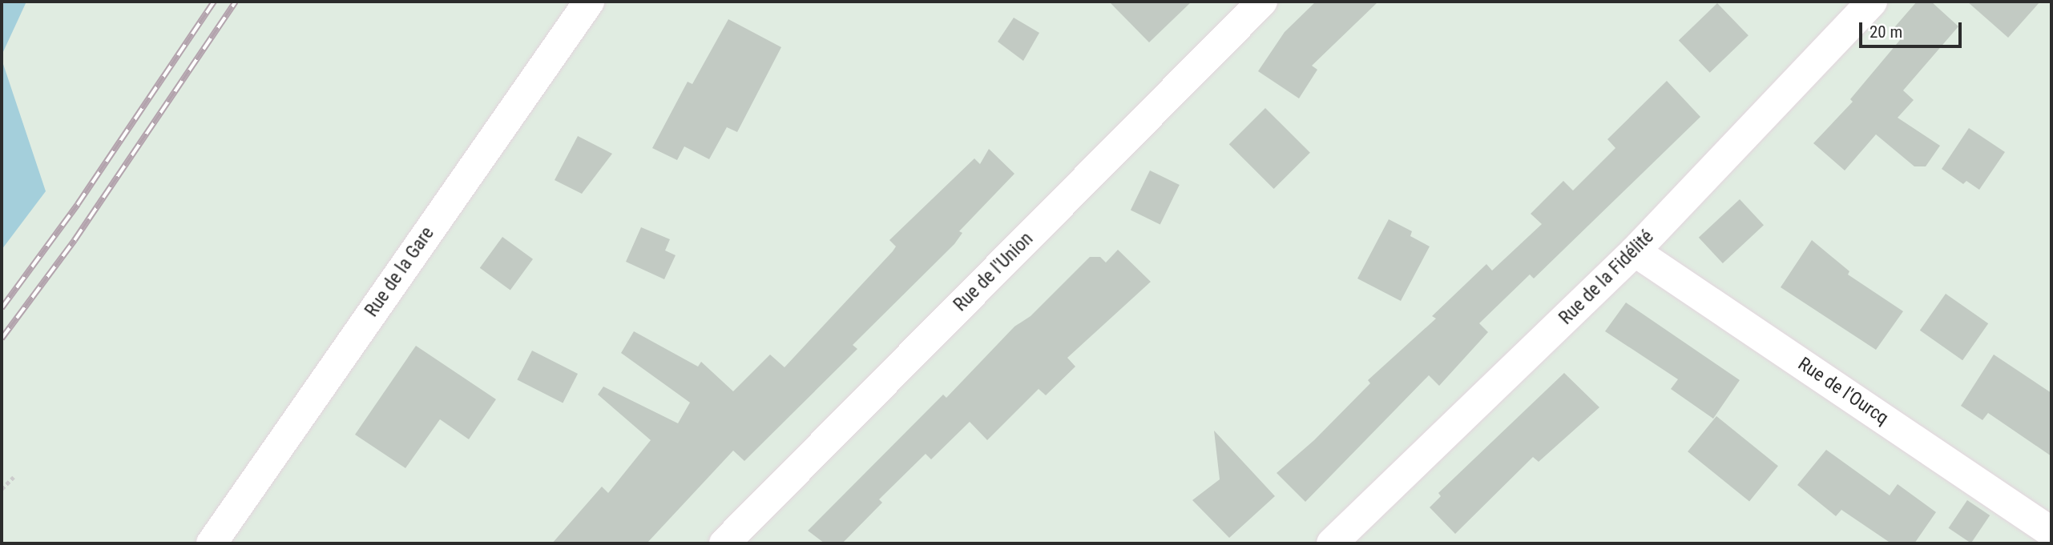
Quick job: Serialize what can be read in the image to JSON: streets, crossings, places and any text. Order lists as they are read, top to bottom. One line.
{"streets":{"street":["Rue de la Gare","Rue de l'Union","Rue de la Fidélité","Rue de l'Ourcq"]},"crossings":[["Rue de la Fidélité","Rue de l'Ourcq"]],"scale_bar":"20 m"}
